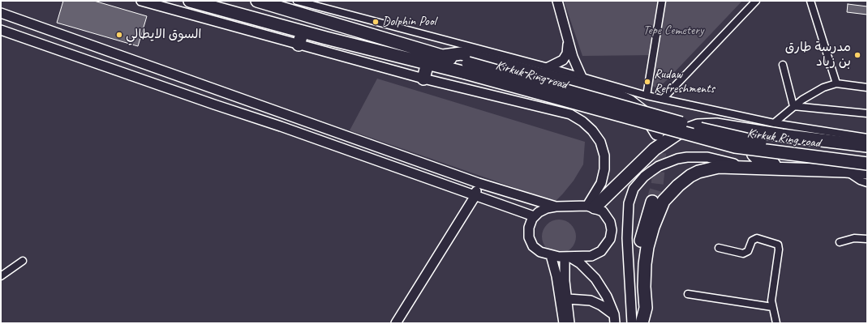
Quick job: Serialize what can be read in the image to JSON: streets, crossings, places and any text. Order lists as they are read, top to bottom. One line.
{"streets":{"highway":["Kirkuk Ring road"]},"parks":["Tepe Cemetery"],"places":["Dolphin Pool","السوق الايطالي","مدرسة طارق بن زياد","Rudaw Refreshments"]}
